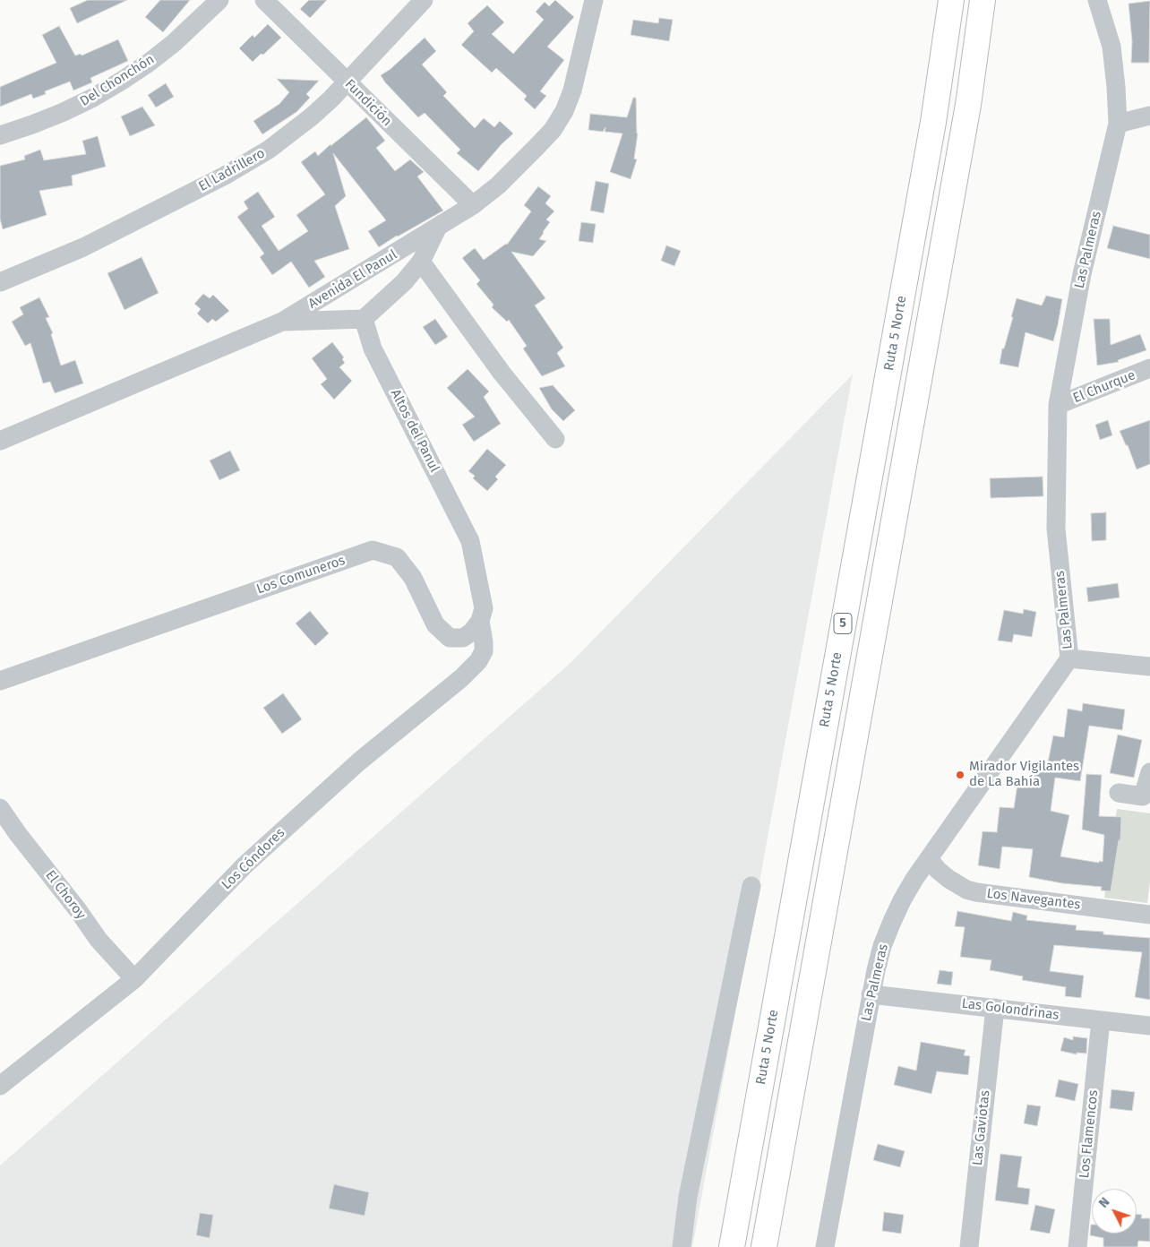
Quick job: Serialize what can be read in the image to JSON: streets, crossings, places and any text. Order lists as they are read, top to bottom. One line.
{"streets":{"highway":["Ruta 5 Norte","5"],"street":["Del Chonchón","Fundición","El Ladrillero","Las Palmeras","Avenida El Panul","El Churque","Altos del Panul","Los Comuneros","Los Cóndores","El Choroy","Los Navegantes","Las Golondrinas","Las Gaviotas","Los Flamencos"]},"crossings":[["Fundición","El Ladrillero"],["Fundición","Avenida El Panul"],["Las Palmeras","El Churque"],["Las Palmeras","Los Navegantes"],["Las Palmeras","Las Golondrinas"],["Altos del Panul","Los Comuneros"],["Altos del Panul","Los Cóndores"],["Los Comuneros","Los Cóndores"],["Los Cóndores","El Choroy"],["Las Golondrinas","Las Gaviotas"],["Las Golondrinas","Los Flamencos"]],"places":["Mirador Vigilantes de La Bahía"],"north":"top left"}
